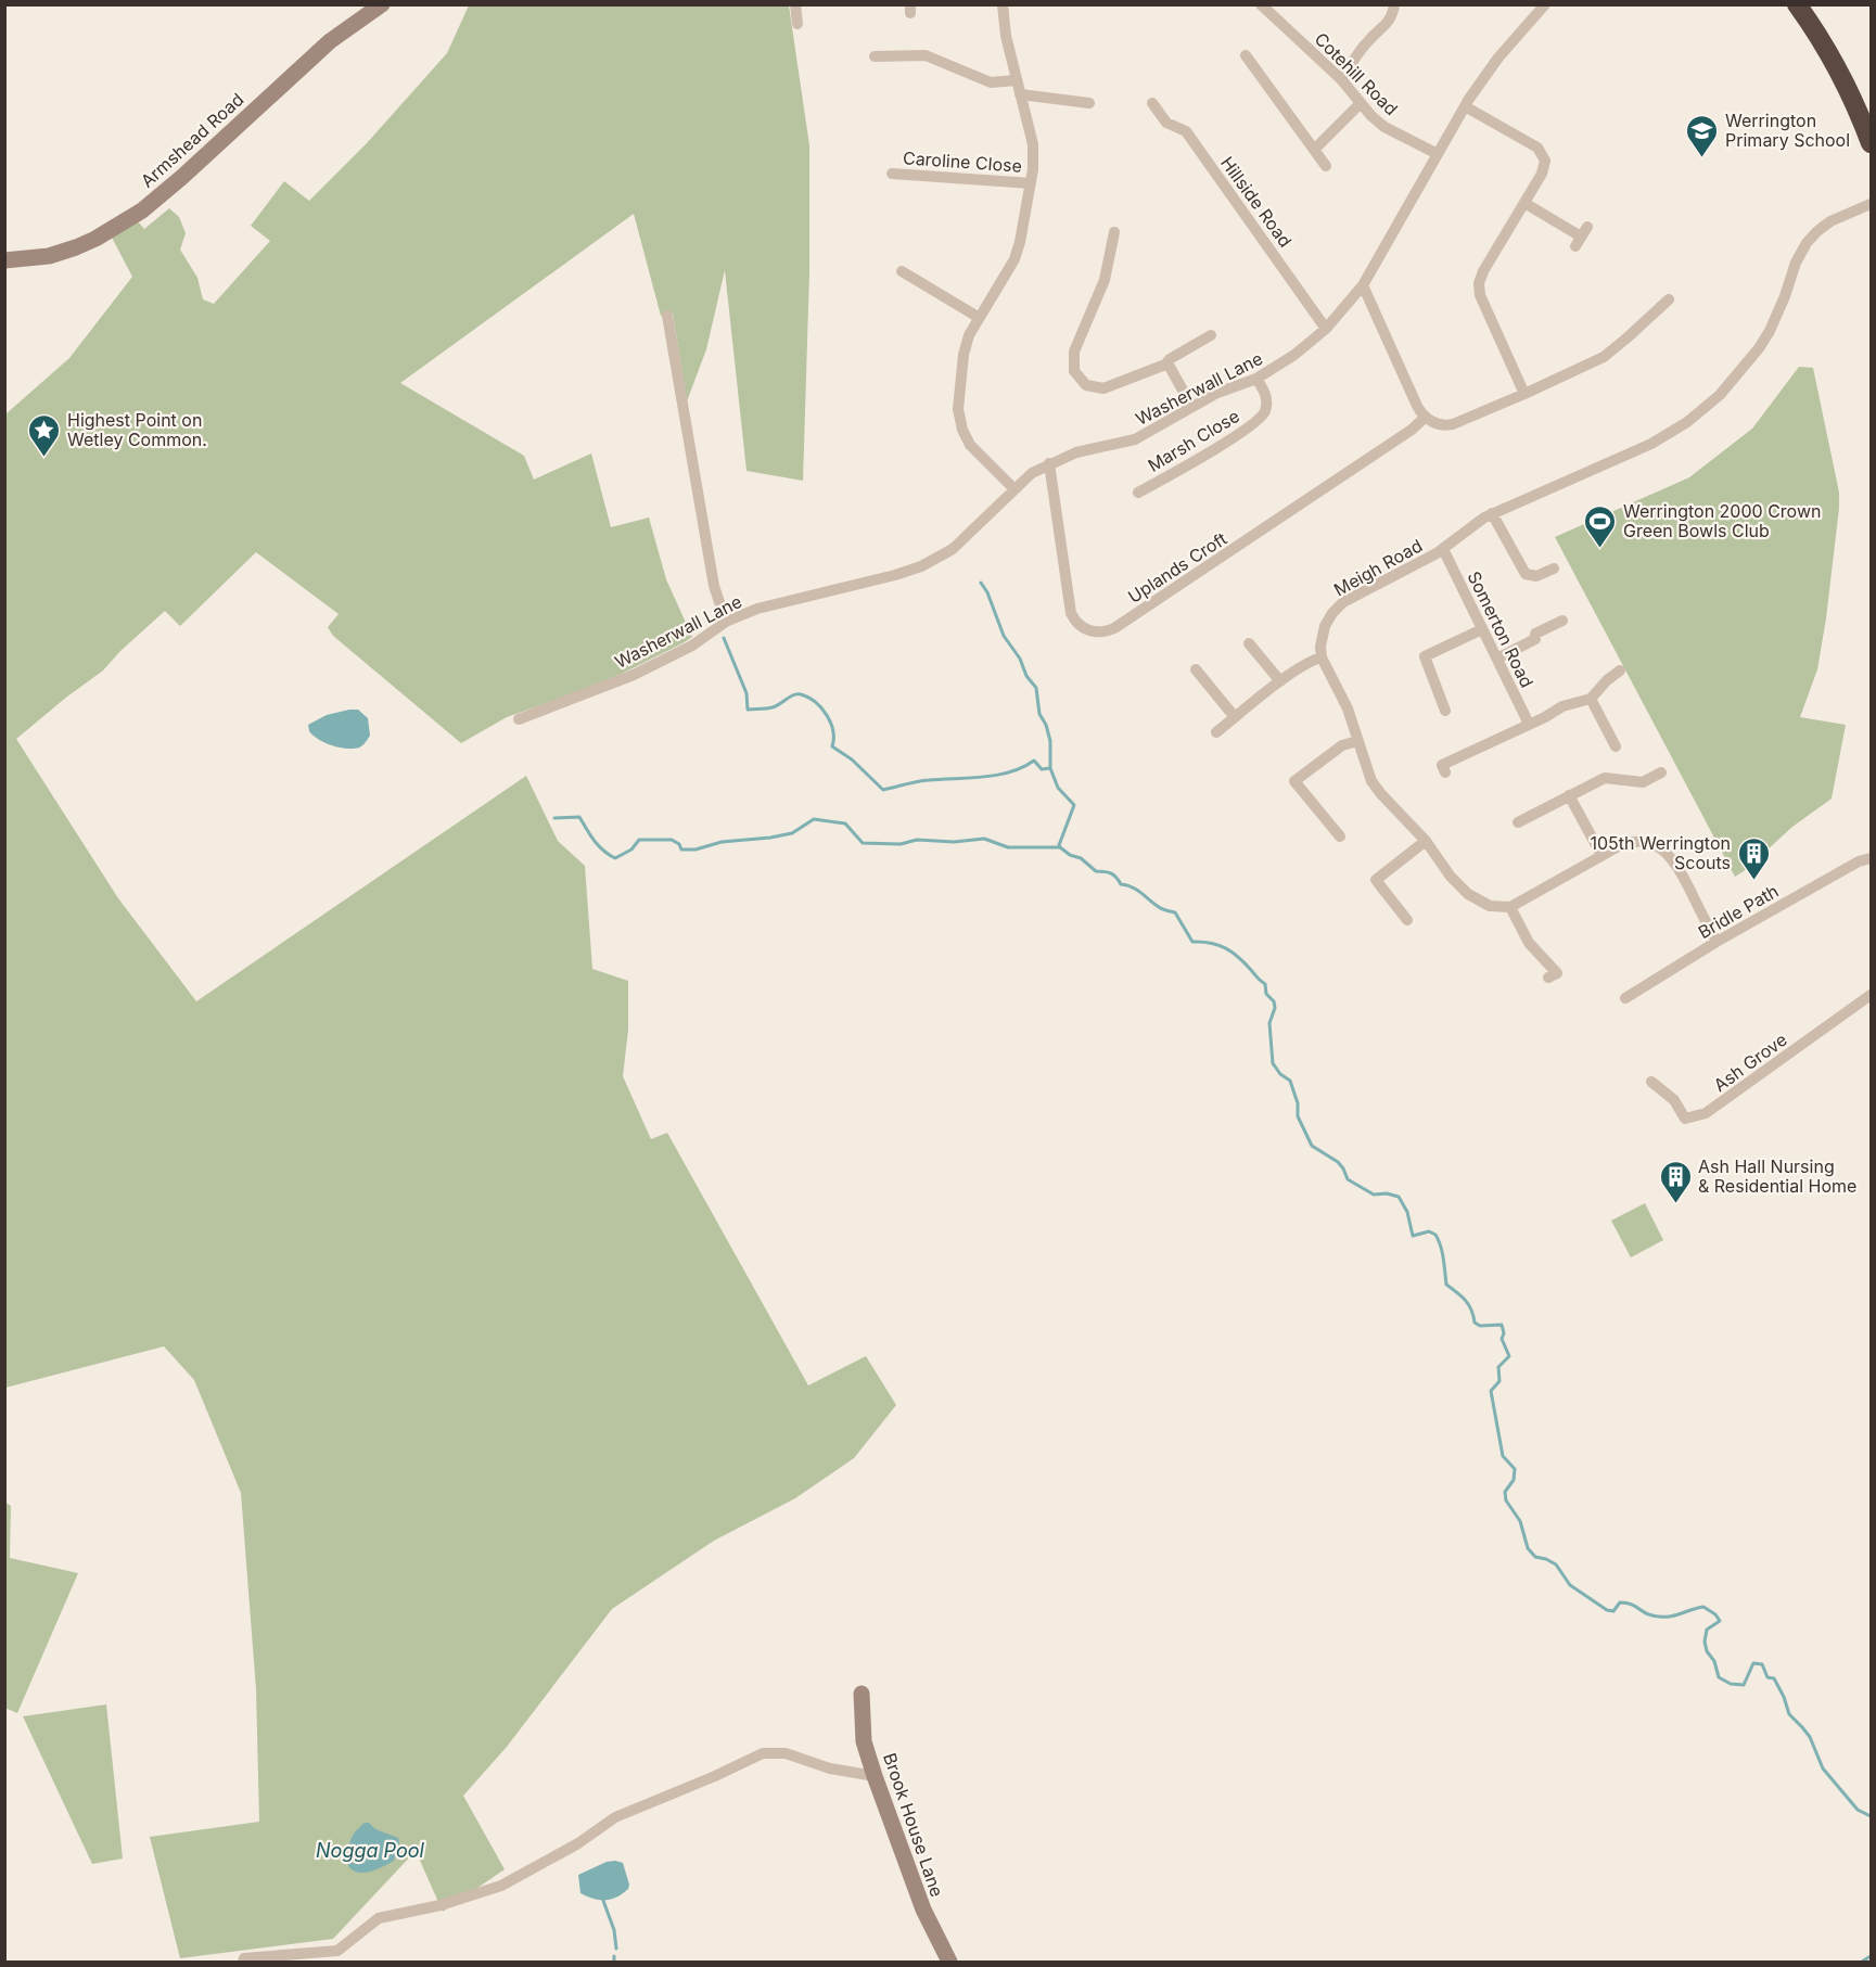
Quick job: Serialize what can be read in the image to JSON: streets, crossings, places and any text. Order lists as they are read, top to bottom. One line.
{"streets":{"street":["Cotehill Road","Armshead Road","Caroline Close","Hillside Road","Washerwall Lane","Marsh Close","Uplands Croft","Meigh Road","Somerton Road","Bridle Path","Ash Grove","Brook House Lane"]},"crossings":[["Cotehill Road","Washerwall Lane"],["Hillside Road","Washerwall Lane"],["Washerwall Lane","Marsh Close"],["Washerwall Lane","Uplands Croft"],["Meigh Road","Somerton Road"]],"water":["Nogga Pool"],"places":{"school or university":["Werrington Primary School"],"place":["Highest Point on Wetley Common."],"sports":["Werrington 2000 Crown Green Bowls Club"],"building":["105th Werrington Scouts","Ash Hall Nursing & Residential Home"]}}
